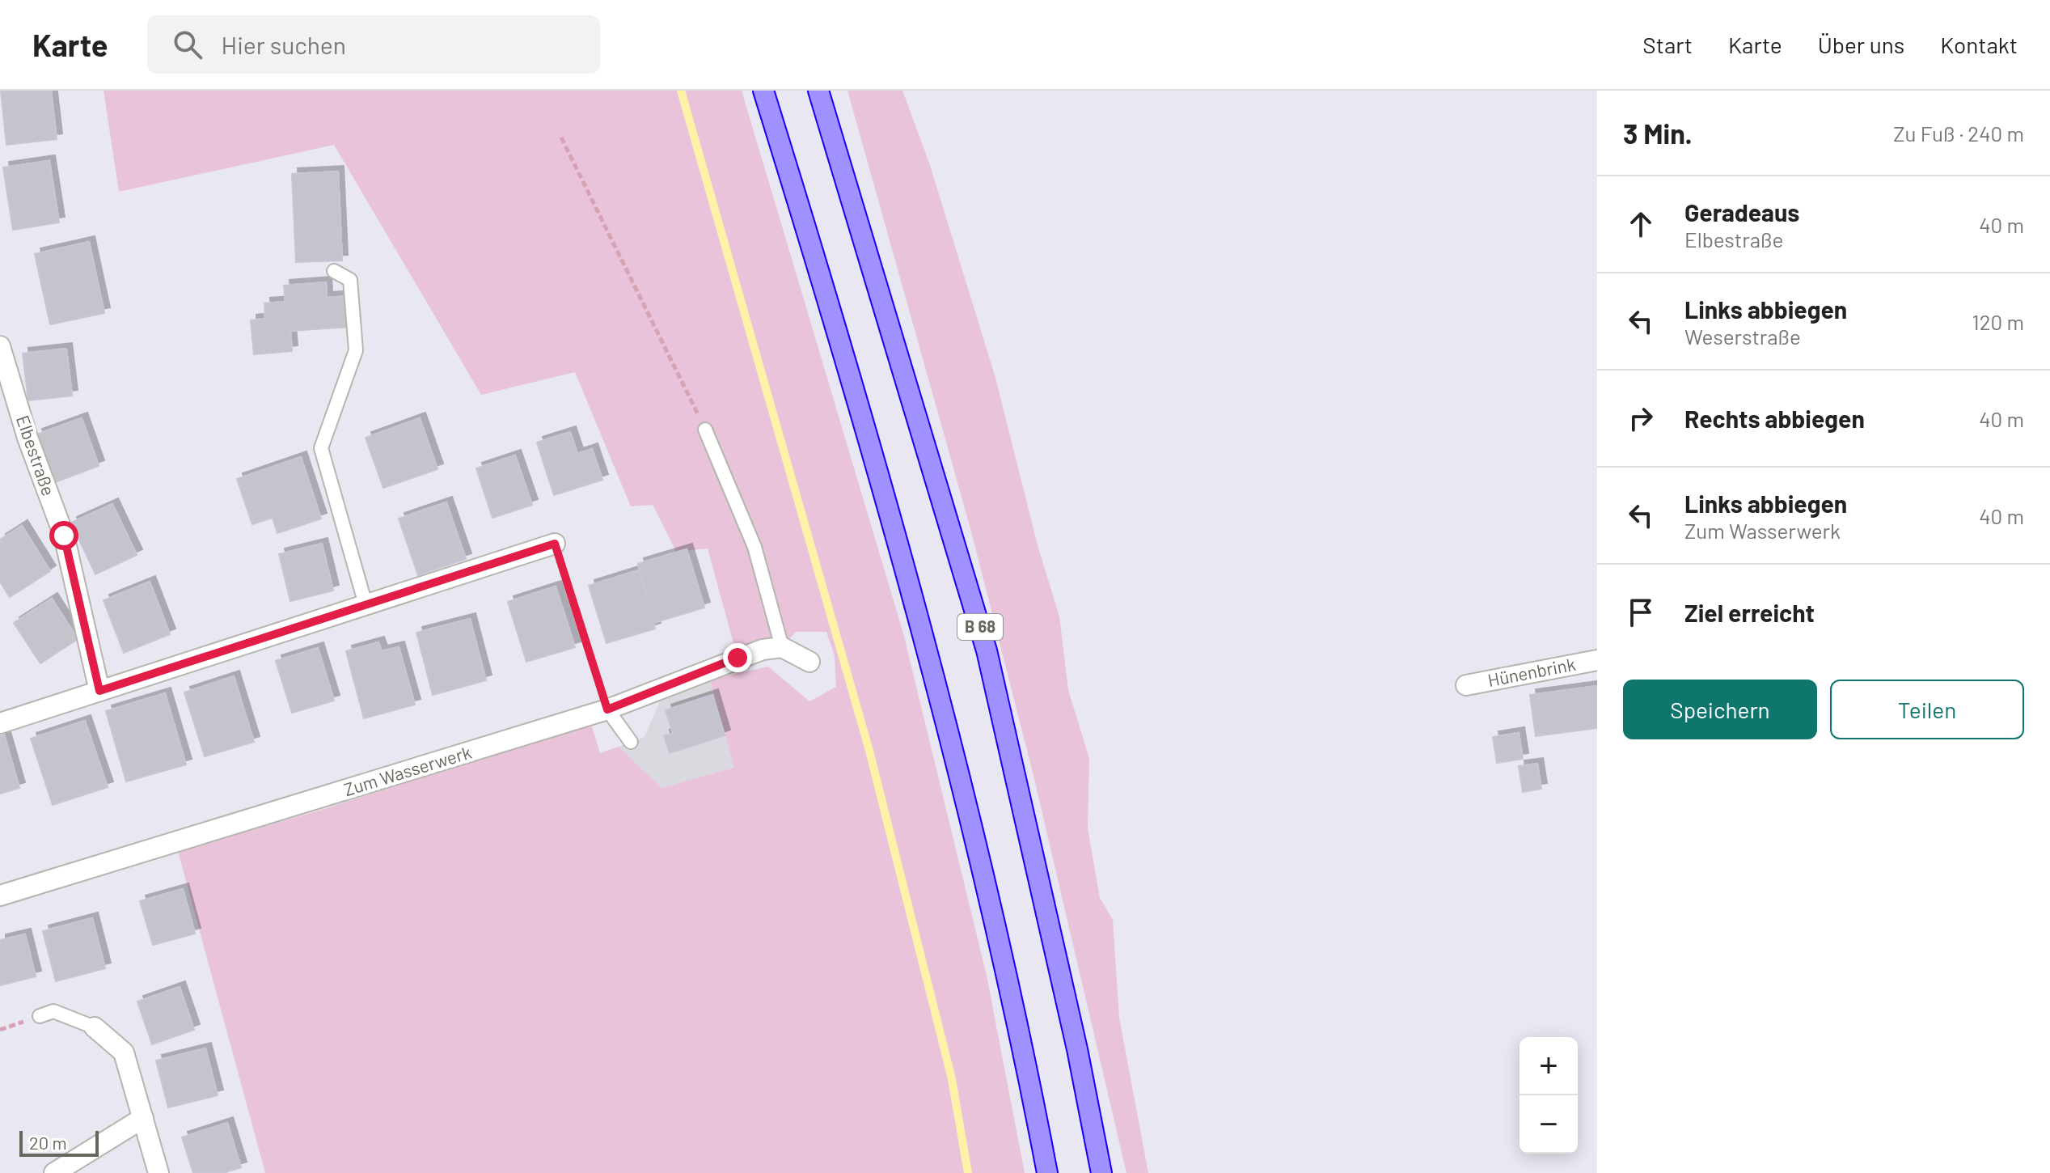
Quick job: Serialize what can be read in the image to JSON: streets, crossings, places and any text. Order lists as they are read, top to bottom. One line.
{"streets":{"highway":["B 68"],"street":["Elbestraße","Hünenbrink","Zum Wasserwerk"]},"scale_bar":"20 m","page":{"header":"Karte","search":"Hier suchen","nav":["Start","Karte","Über uns","Kontakt"],"heading":["3 Min.","Zu Fuß · 240 m"],"list":[["Geradeaus","Elbestraße","40 m"],["Links abbiegen","Weserstraße","120 m"],["Rechts abbiegen","40 m"],["Links abbiegen","Zum Wasserwerk","40 m"],"Ziel erreicht"],"buttons":["Speichern","Teilen"],"map_buttons":["+","−"],"scale":"20 m"}}
